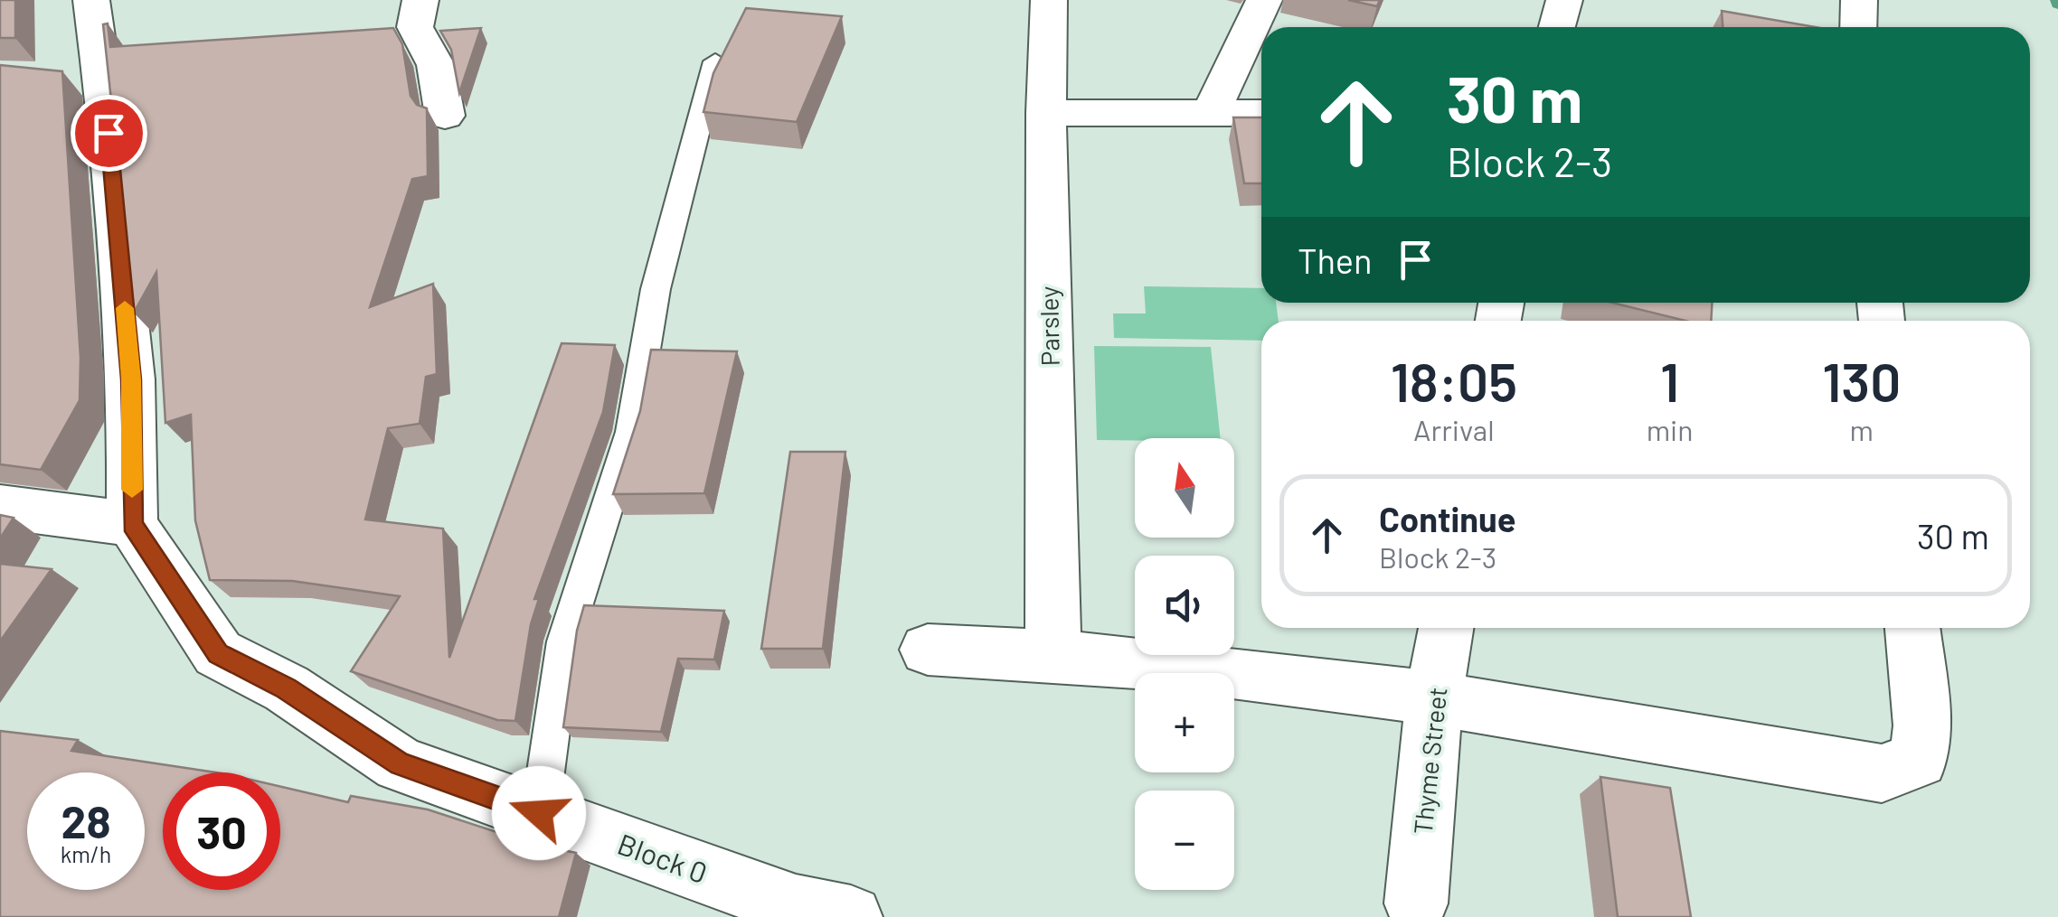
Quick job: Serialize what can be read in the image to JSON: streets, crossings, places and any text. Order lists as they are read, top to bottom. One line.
{"streets":{"street":["Parsley","Thyme Street","Block 0"]},"north":"top","page":{"turn":["30 m","Block 2-3"],"then":"Then","eta":["18:05","Arrival","1","min","130","m"],"map_buttons":["+","−"],"list":[{"name":"Continue","note":"Block 2-3","value":"30 m"}],"speed":"28 km/h","limit":"30"}}
